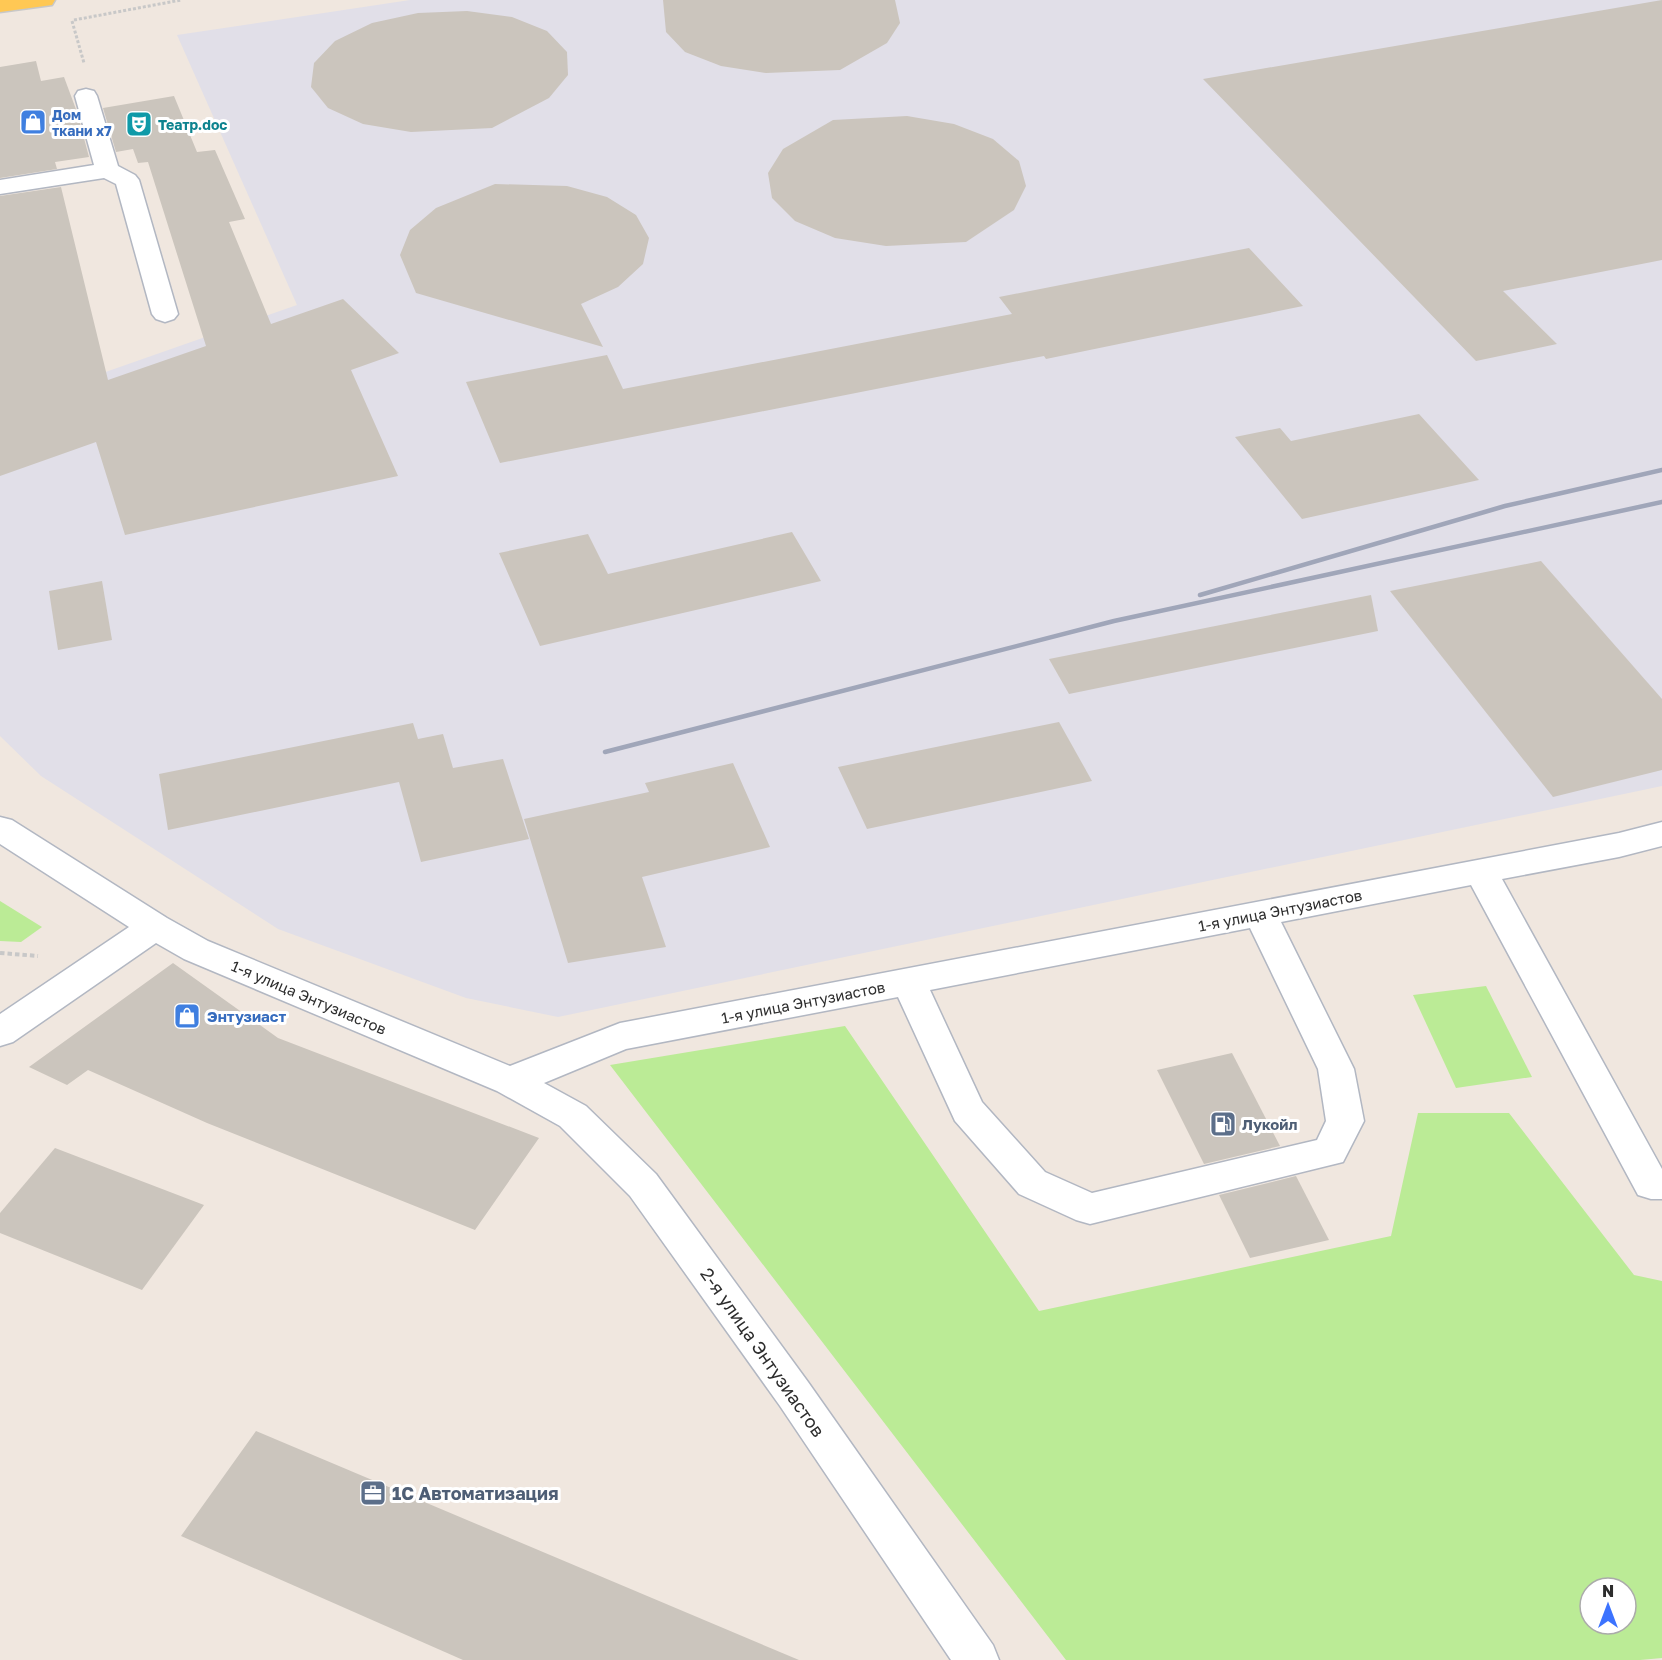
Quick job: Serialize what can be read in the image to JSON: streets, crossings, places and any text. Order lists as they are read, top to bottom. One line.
{"streets":{"street":["1-я улица Энтузиастов","2-я улица Энтузиастов"]},"crossings":[["1-я улица Энтузиастов","2-я улица Энтузиастов"]],"places":{"shop":["Дом ткани x7","Энтузиаст"],"theatre":["Театр.doc"],"fuel station":["Лукойл"],"office":["1С Автоматизация"]},"north":"top"}
